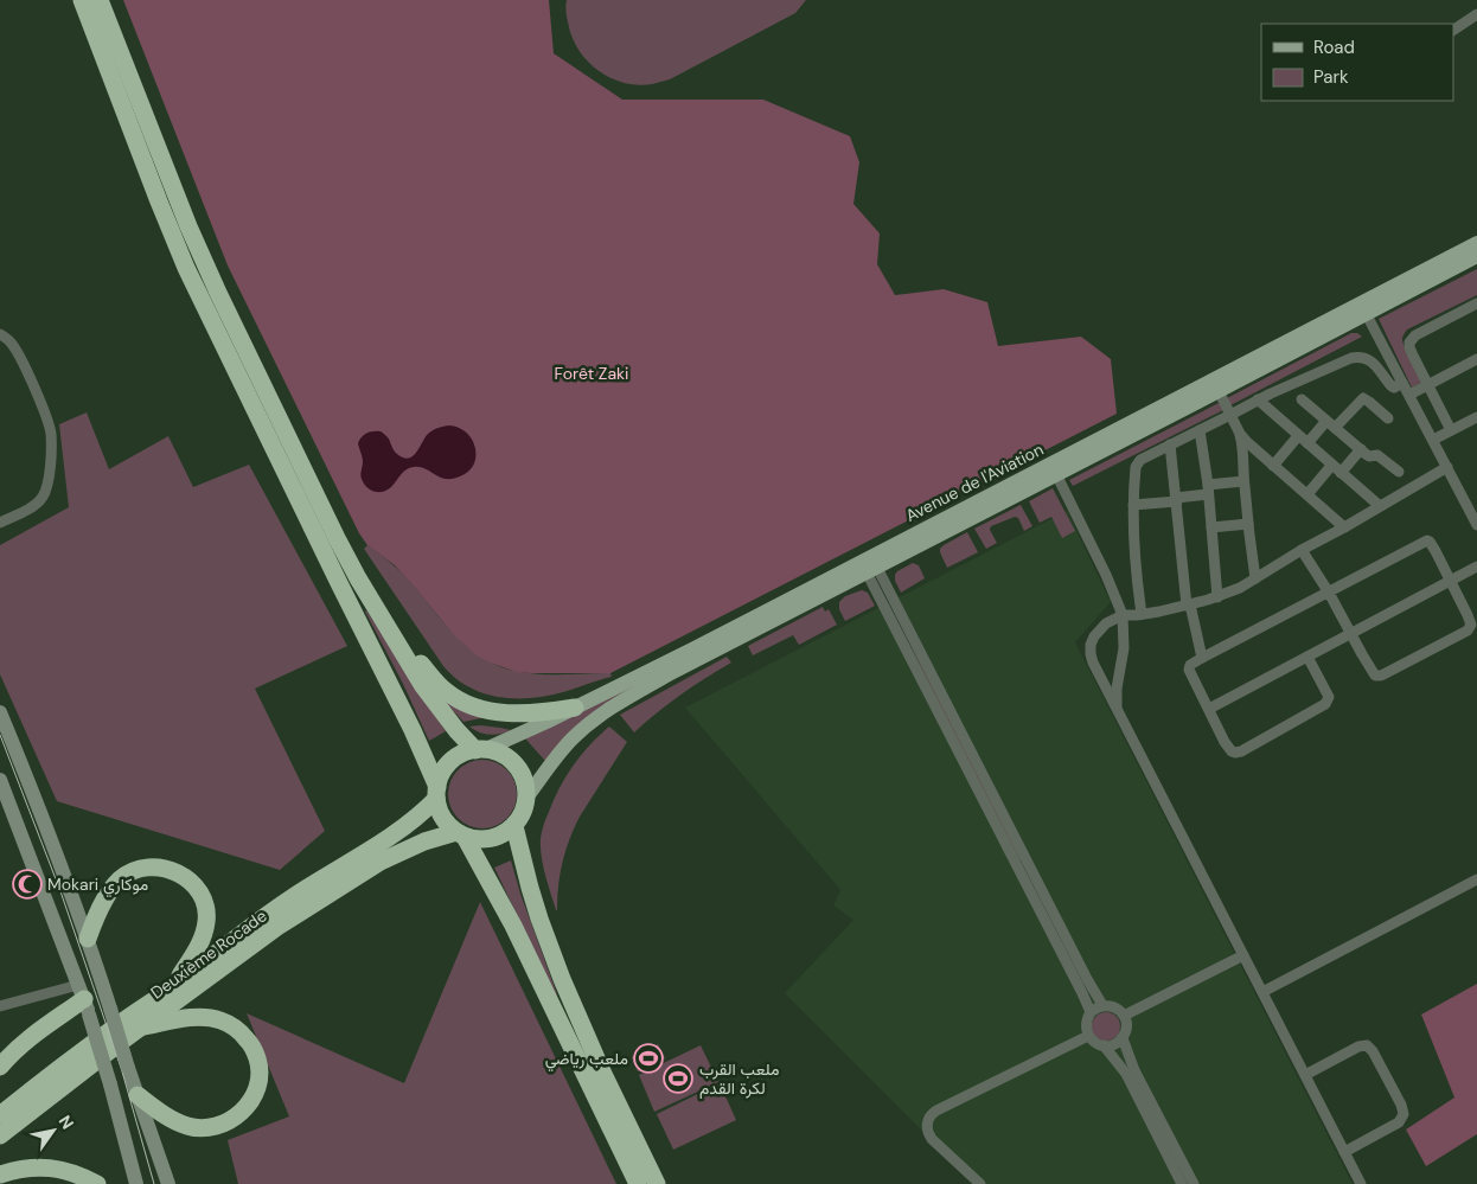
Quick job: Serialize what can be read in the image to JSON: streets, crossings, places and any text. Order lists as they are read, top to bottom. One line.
{"streets":{"highway":["Deuxième Rocade"],"main road":["Avenue de l'Aviation"]},"crossings":[["Avenue de l'Aviation","Deuxième Rocade"]],"parks":["Forêt Zaki"],"places":{"mosque":["Mokari موكاري"],"sports":["ملعب رياضي","ملعب القرب لكرة القدم"]},"legend":["Road","Park"],"north":"top right"}
